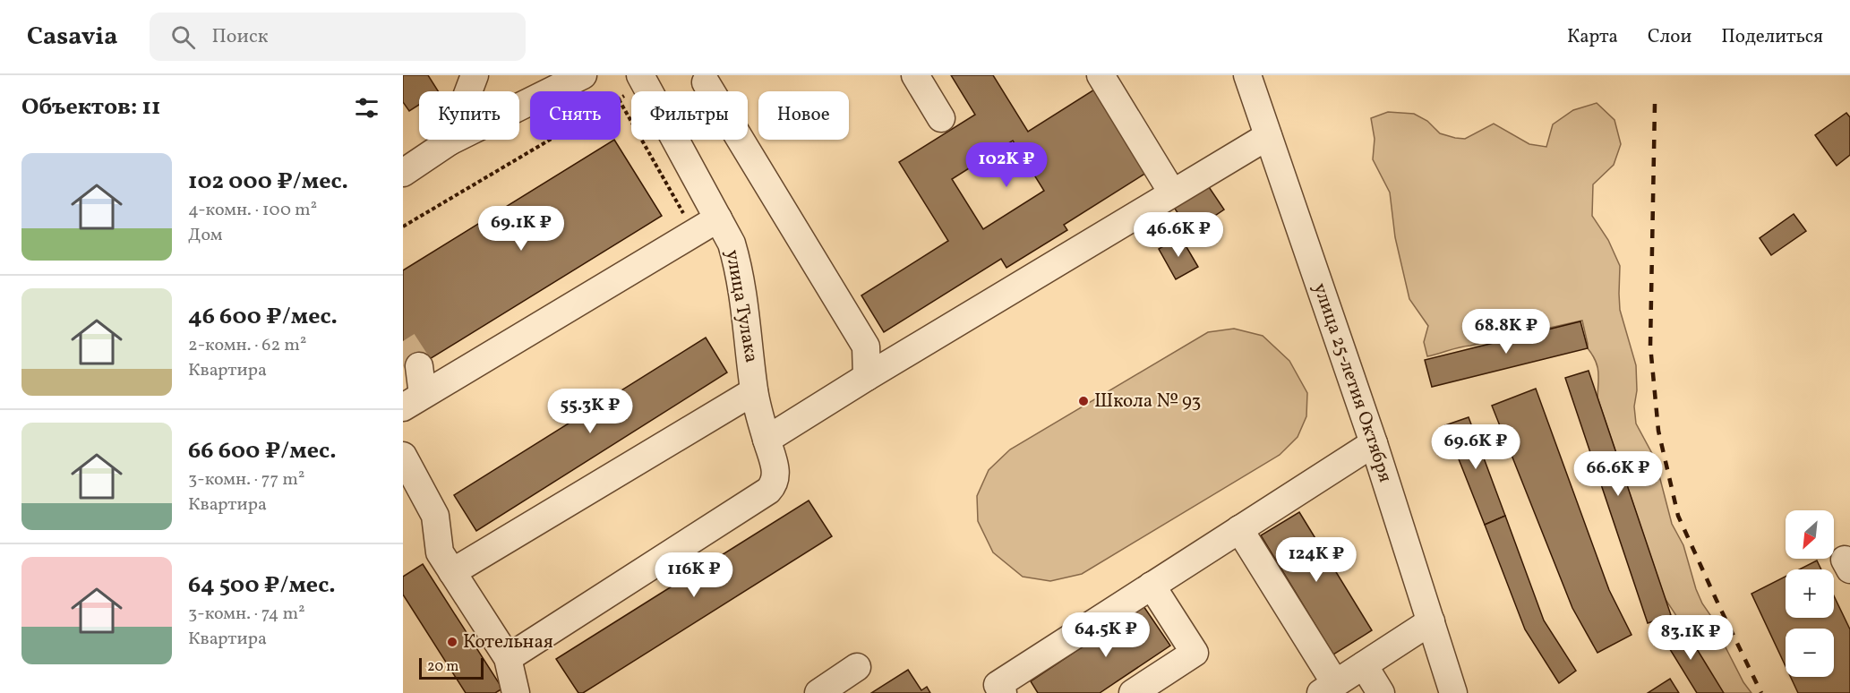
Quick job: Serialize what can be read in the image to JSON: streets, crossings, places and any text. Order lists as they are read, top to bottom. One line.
{"streets":{"street":["улица Тулака","улица 25-летия Октября"]},"places":["Школа № 93","Котельная"],"scale_bar":"20 m","north":"bottom left","page":{"header":"Casavia","search":"Поиск","nav":["Карта","Слои","Поделиться"],"heading":"Объектов: 11","chip":["Купить","Снять","Фильтры","Новое"],"list":[{"name":"102 000 ₽/мес.","note":"4-комн. · 100 m² · Дом"},{"name":"46 600 ₽/мес.","note":"2-комн. · 62 m² · Квартира"},{"name":"66 600 ₽/мес.","note":"3-комн. · 77 m² · Квартира"},{"name":"64 500 ₽/мес.","note":"3-комн. · 74 m² · Квартира"}],"price":["102K ₽","69.1K ₽","46.6K ₽","68.8K ₽","55.3K ₽","69.6K ₽","66.6K ₽","124K ₽","116K ₽","64.5K ₽","83.1K ₽"],"map_buttons":["+","−"],"scale":"20 m"}}
